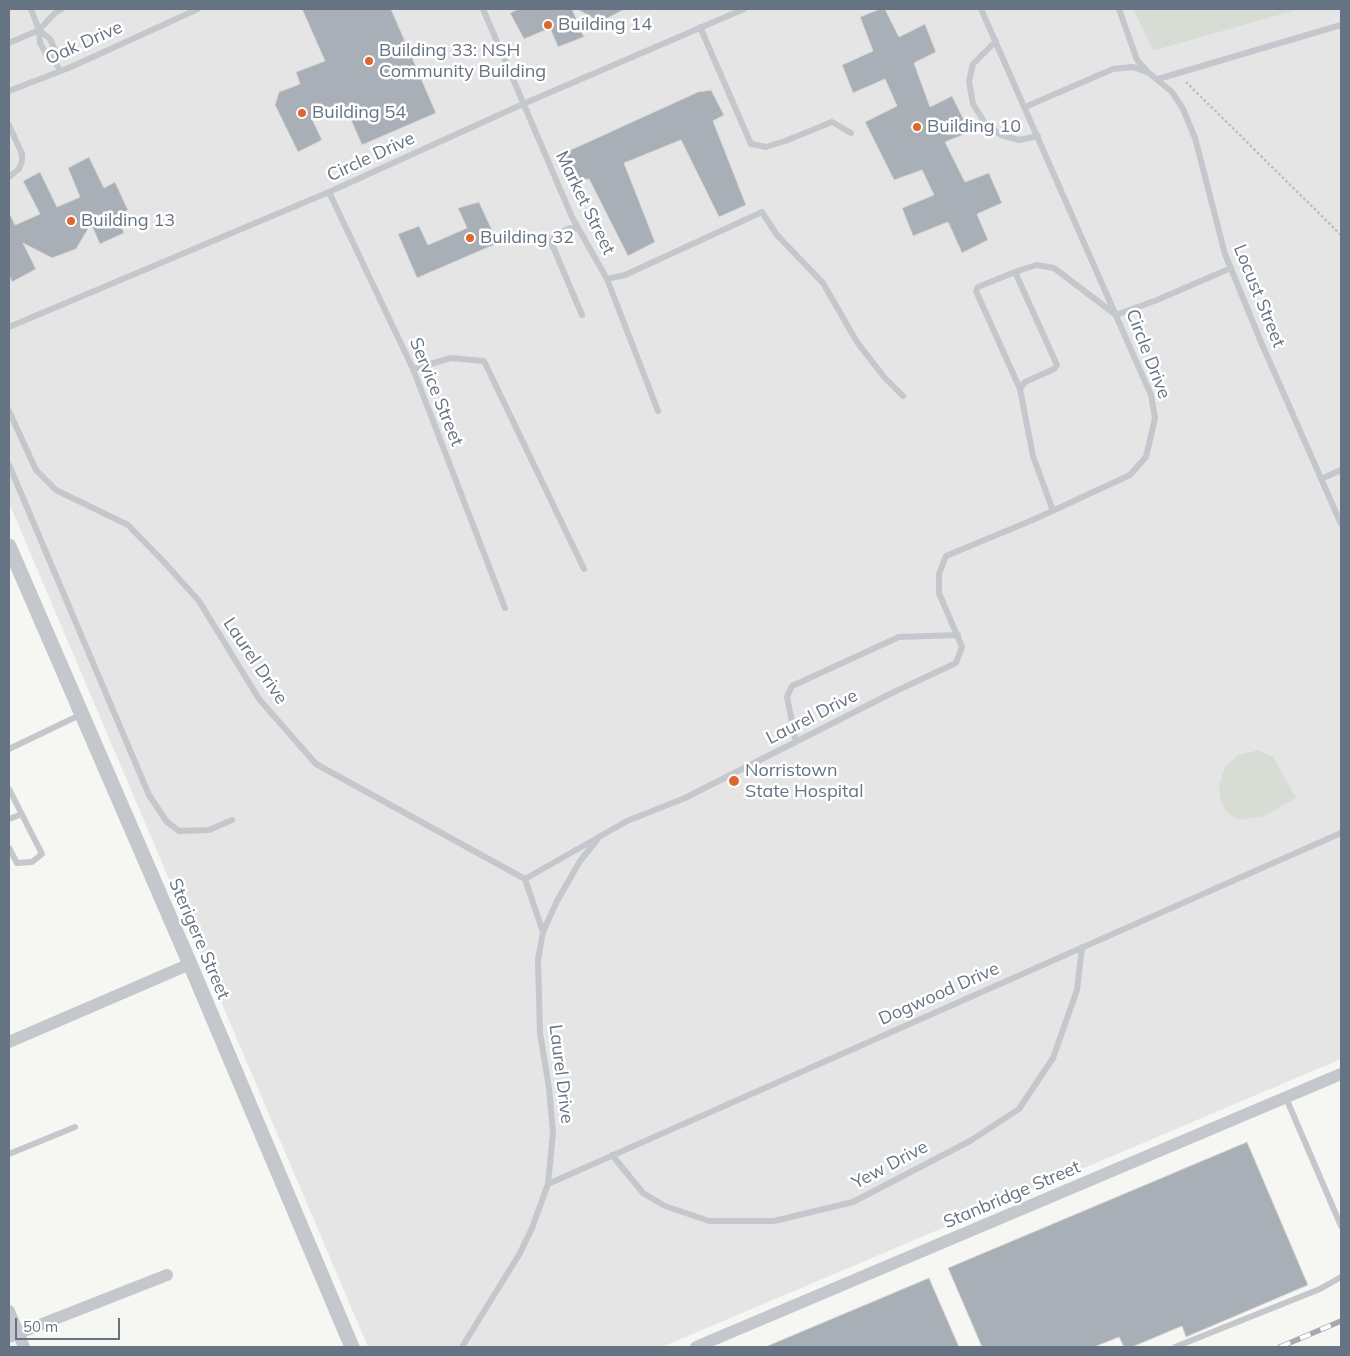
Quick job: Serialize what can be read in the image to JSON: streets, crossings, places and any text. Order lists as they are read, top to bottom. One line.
{"streets":{"street":["Sterigere Street","Stanbridge Street"],"lane":["Oak Drive","Circle Drive","Market Street","Locust Street","Service Street","Laurel Drive","Dogwood Drive","Yew Drive"]},"crossings":[["Circle Drive","Market Street"],["Circle Drive","Service Street"],["Circle Drive","Laurel Drive"],["Laurel Drive","Dogwood Drive"],["Dogwood Drive","Yew Drive"]],"places":["Building 14","Building 33: NSH Community Building","Building 54","Building 10","Building 13","Building 32","Norristown State Hospital"],"scale_bar":"50 m"}
